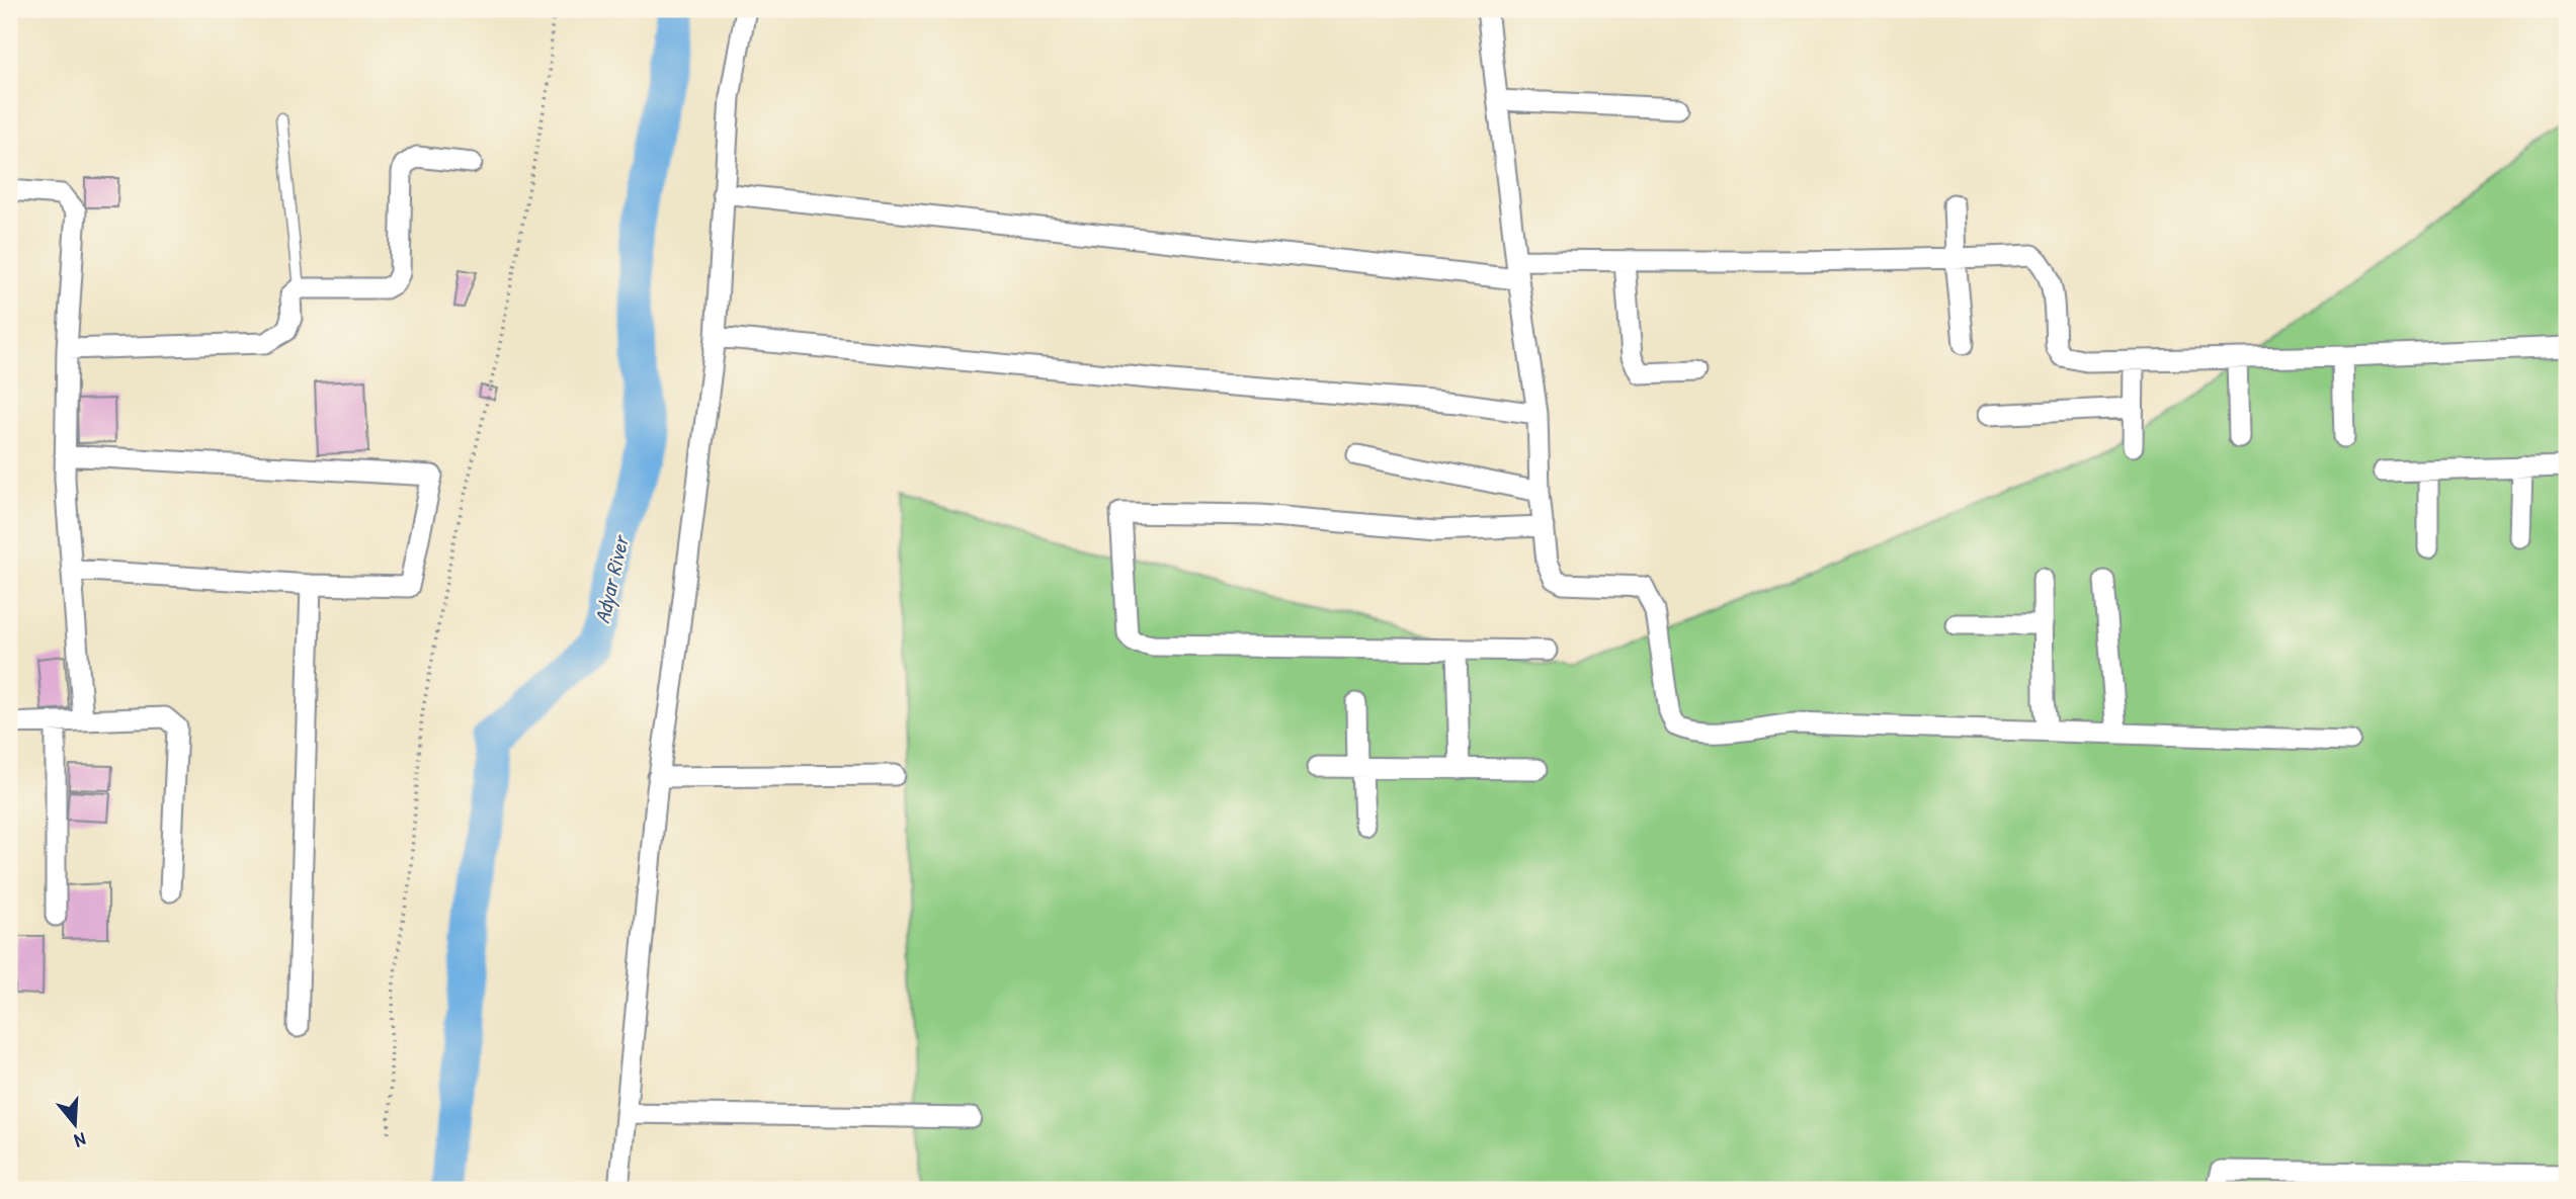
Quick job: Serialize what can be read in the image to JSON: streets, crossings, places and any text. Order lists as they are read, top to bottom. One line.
{"water":["Adyar River"],"north":"bottom"}
